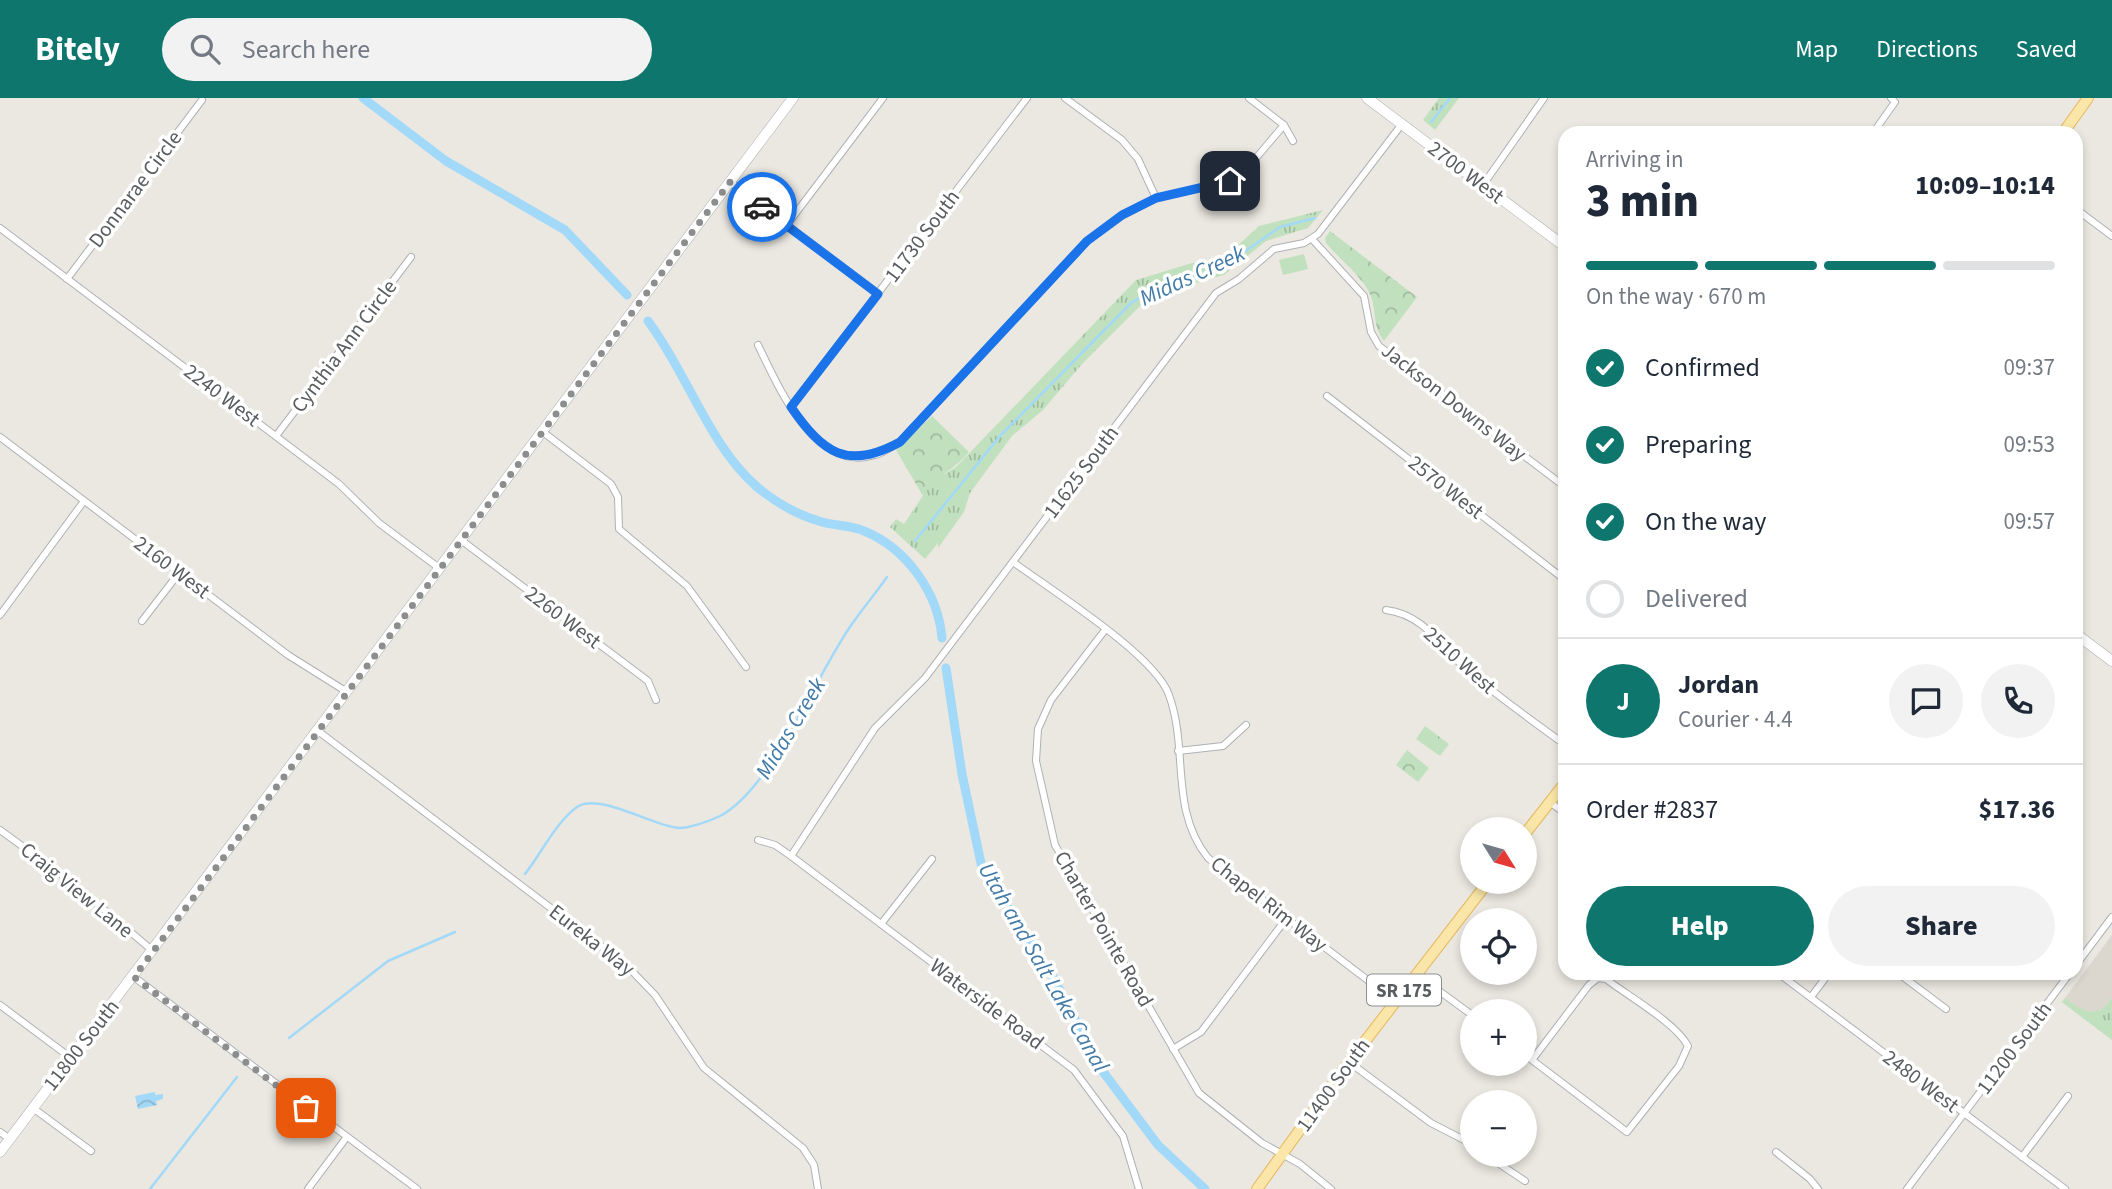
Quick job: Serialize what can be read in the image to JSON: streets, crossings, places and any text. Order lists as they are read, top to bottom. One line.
{"streets":{"main road":["2700 West","SR 175","11800 South","11400 South"],"street":["Donnarae Circle","11730 South","Cynthia Ann Circle","2240 West","Jackson Downs Way","11625 South","2570 West","2160 West","2260 West","2510 West","Craig View Lane","Chapel Rim Way","Charter Pointe Road","Eureka Way","Waterside Road","11200 South","2480 West"]},"crossings":[["Donnarae Circle","2240 West"],["Cynthia Ann Circle","2240 West"],["2240 West","11800 South"],["Jackson Downs Way","11625 South"],["11625 South","Chapel Rim Way"],["11625 South","Waterside Road"],["2160 West","11800 South"],["2260 West","11800 South"],["Craig View Lane","11800 South"],["Chapel Rim Way","Charter Pointe Road"],["Chapel Rim Way","11400 South"],["Charter Pointe Road","11400 South"],["Eureka Way","11800 South"],["11200 South","2480 West"]],"water":["Midas Creek","Utah and Salt Lake Canal"],"north":"bottom right","page":{"header":"Bitely","search":"Search here","nav":["Map","Directions","Saved"],"heading":["3 min","Arriving in","10:09–10:14"],"panel":["Jordan","Courier · 4.4","Order #2837","$17.36"],"bar":"On the way · 670 m","list":[["Confirmed","09:37"],["Preparing","09:53"],["On the way","09:57"],"Delivered"],"round":"J","map_buttons":["+","−"],"buttons":["Help","Share"]}}
